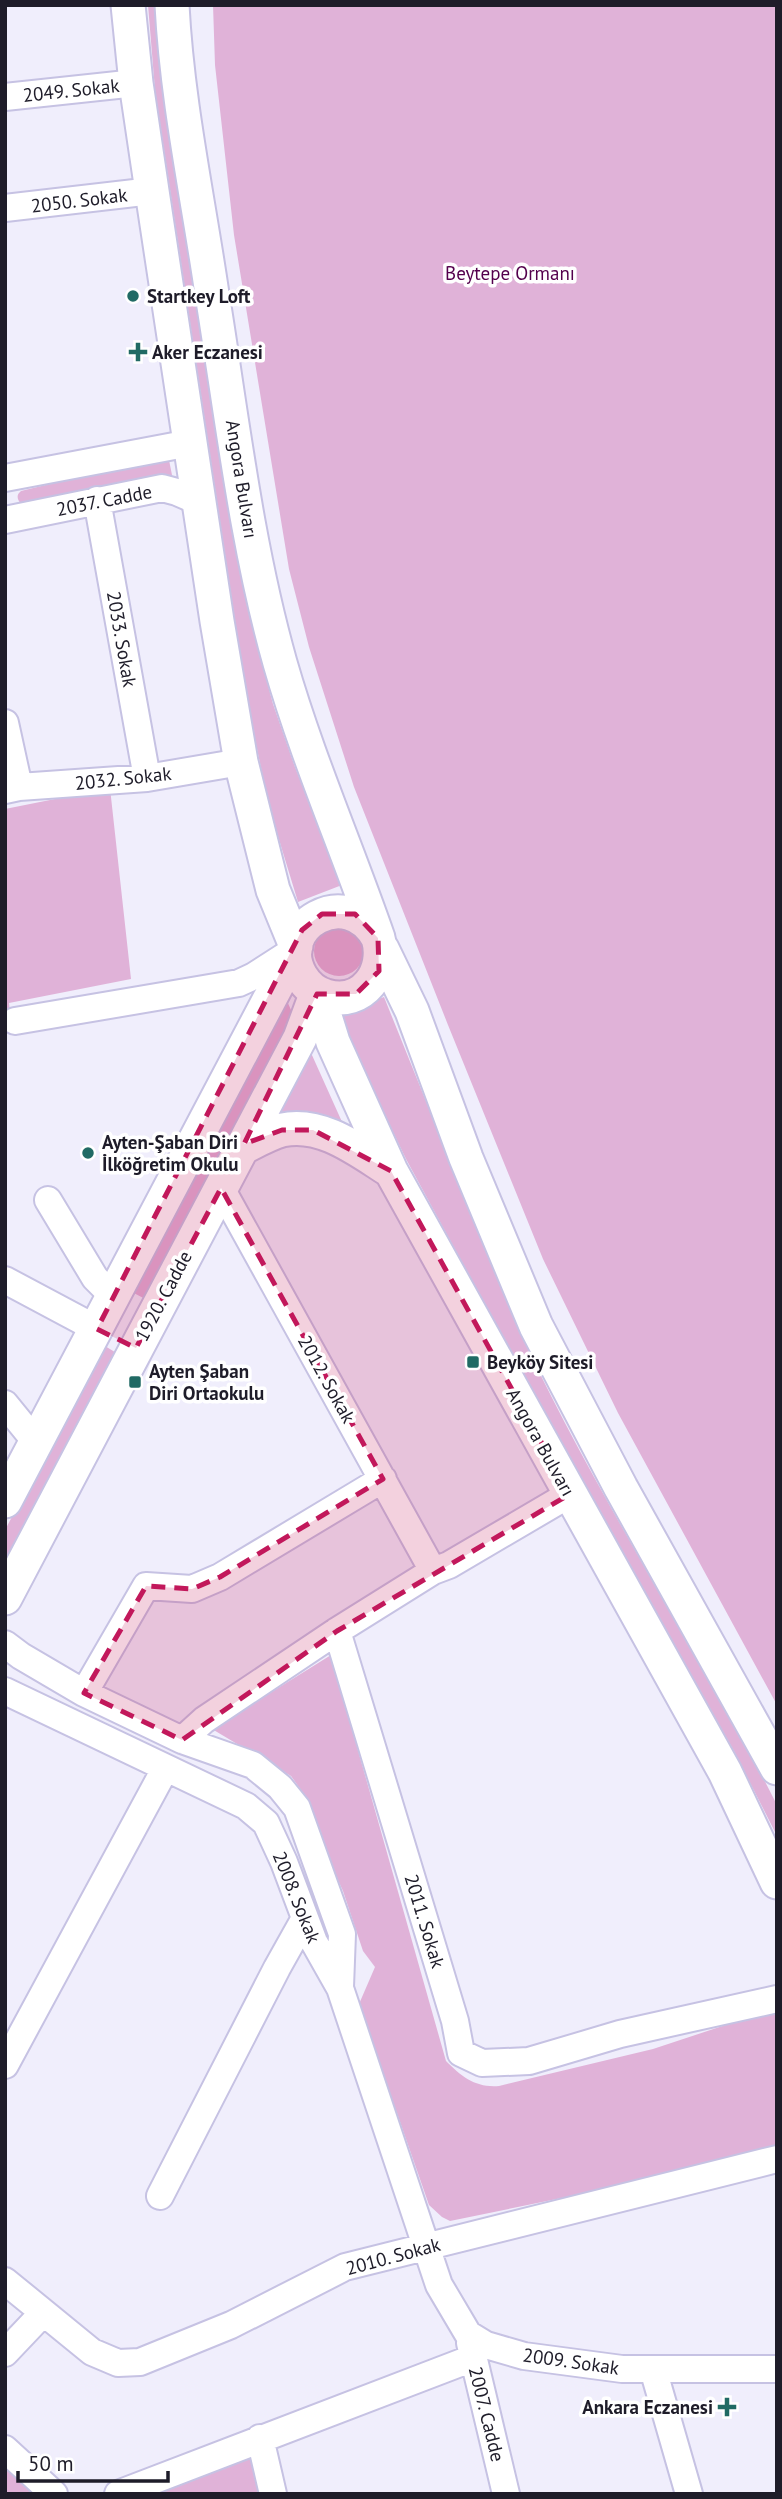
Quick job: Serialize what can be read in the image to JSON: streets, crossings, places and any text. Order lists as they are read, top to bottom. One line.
{"streets":{"main road":["Angora Bulvarı","1920. Cadde"],"street":["2049. Sokak","2050. Sokak","2037. Cadde","2033. Sokak","2032. Sokak","2012. Sokak","2008. Sokak","2011. Sokak","2010. Sokak","2009. Sokak","2007. Cadde"]},"crossings":[["2049. Sokak","Angora Bulvarı"],["2050. Sokak","Angora Bulvarı"],["Angora Bulvarı","2037. Cadde"],["Angora Bulvarı","2032. Sokak"],["Angora Bulvarı","1920. Cadde"],["2037. Cadde","2033. Sokak"],["2033. Sokak","2032. Sokak"],["1920. Cadde","2012. Sokak"],["2008. Sokak","2010. Sokak"],["2009. Sokak","2007. Cadde"]],"parks":["Beytepe Ormanı"],"places":{"other":["Startkey Loft","Ayten-Şaban Diri İlköğretim Okulu"],"health":["Aker Eczanesi","Ankara Eczanesi"],"transit":["Beyköy Sitesi","Ayten Şaban Diri Ortaokulu"]},"scale_bar":"50 m"}
